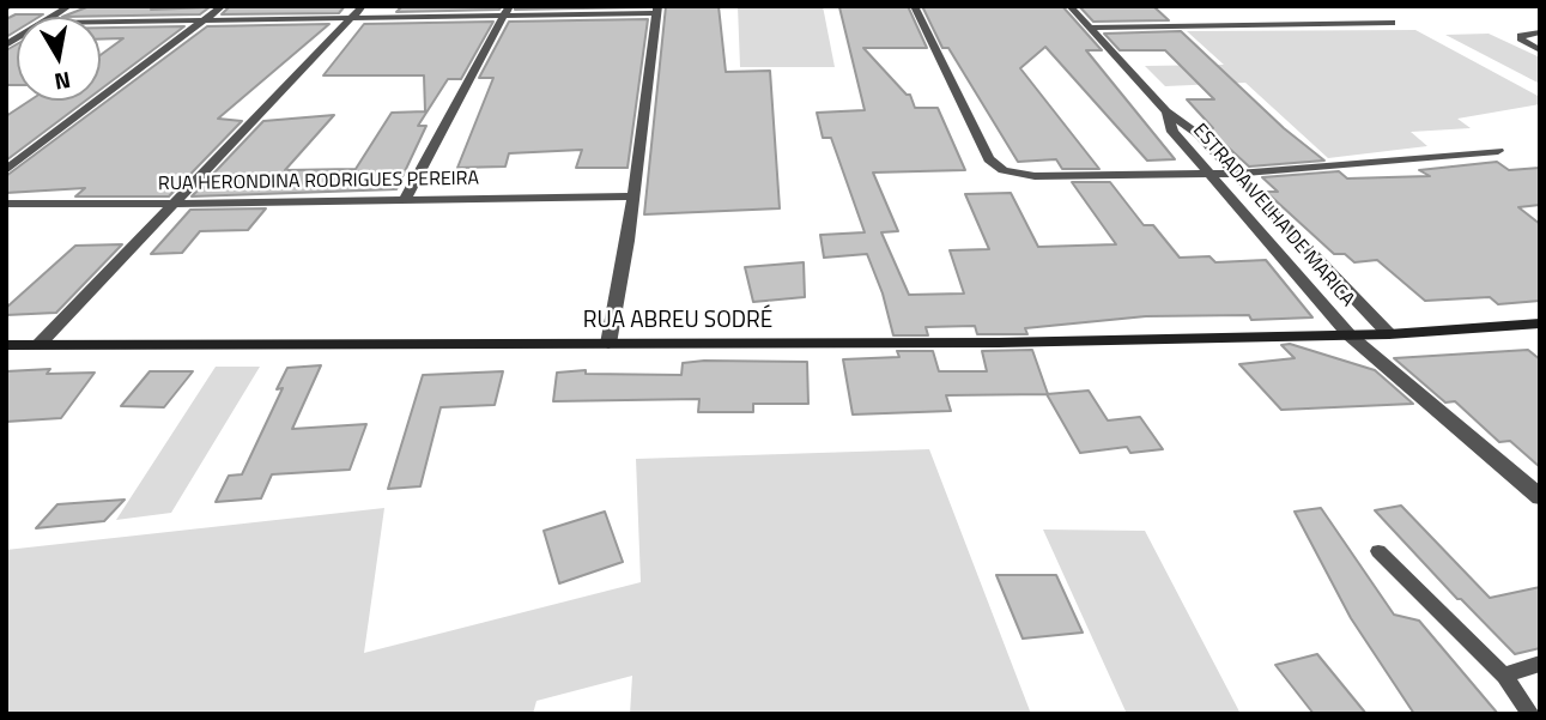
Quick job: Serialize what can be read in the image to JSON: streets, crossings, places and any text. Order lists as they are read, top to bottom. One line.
{"streets":{"main road":["RUA ABREU SODRÉ"],"street":["RUA HERONDINA RODRIGUES PEREIRA","ESTRADA VELHA DE MARICA"]},"crossings":[["ESTRADA VELHA DE MARICA","RUA ABREU SODRÉ"]],"north":"bottom"}
